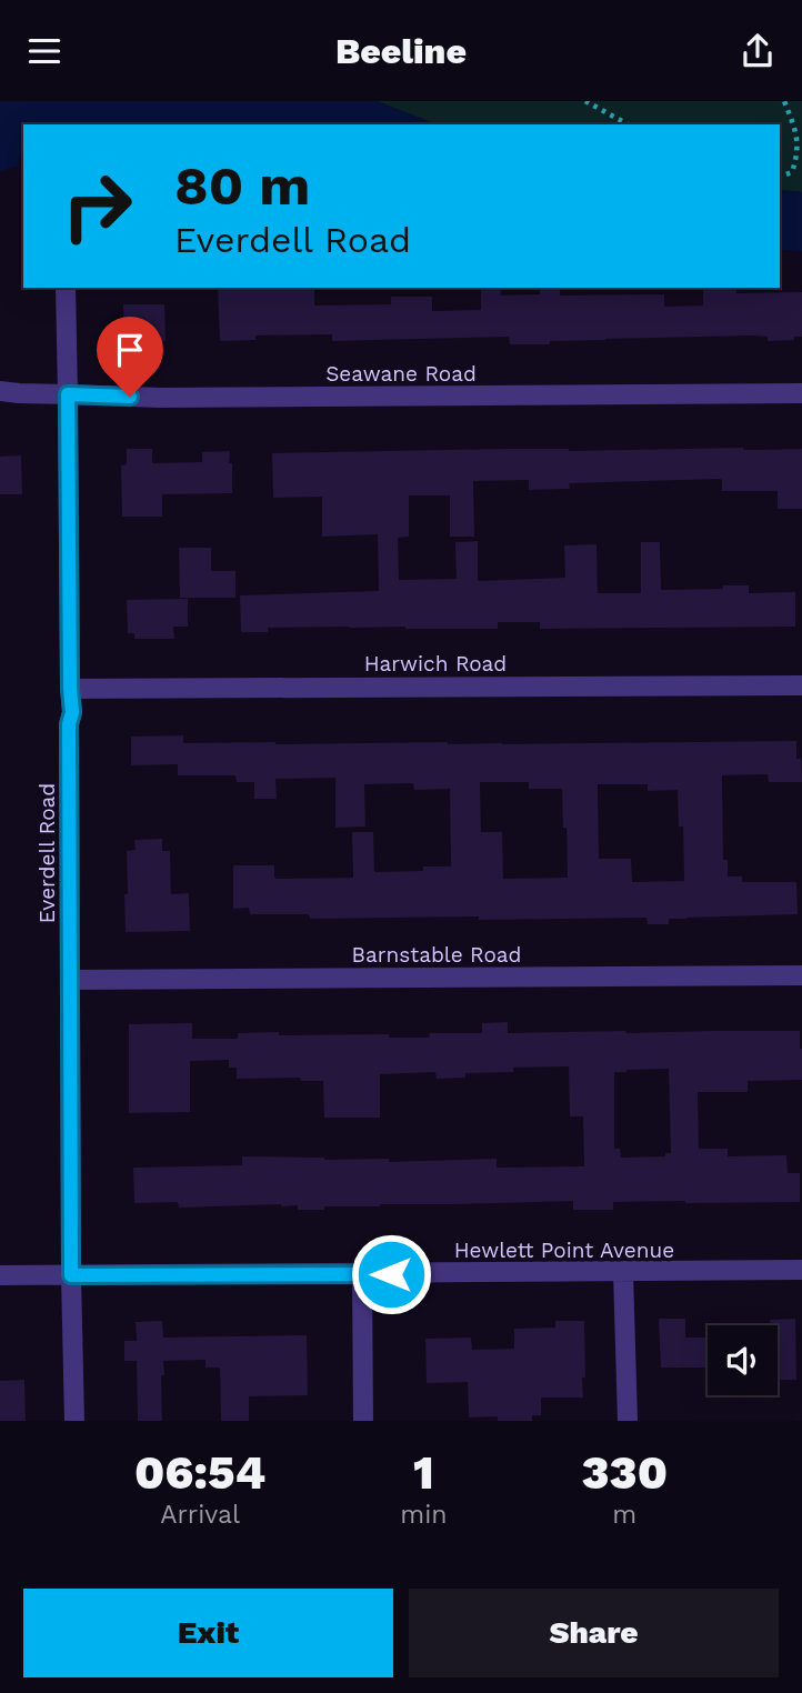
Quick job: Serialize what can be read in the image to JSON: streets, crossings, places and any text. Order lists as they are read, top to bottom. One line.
{"streets":{"street":["Seawane Road","Harwich Road","Everdell Road","Barnstable Road","Hewlett Point Avenue"]},"crossings":[["Seawane Road","Everdell Road"],["Harwich Road","Everdell Road"],["Everdell Road","Barnstable Road"],["Everdell Road","Hewlett Point Avenue"]],"page":{"header":"Beeline","turn":["80 m","Everdell Road"],"eta":["06:54","Arrival","1","min","330","m"],"buttons":["Exit","Share"]}}
